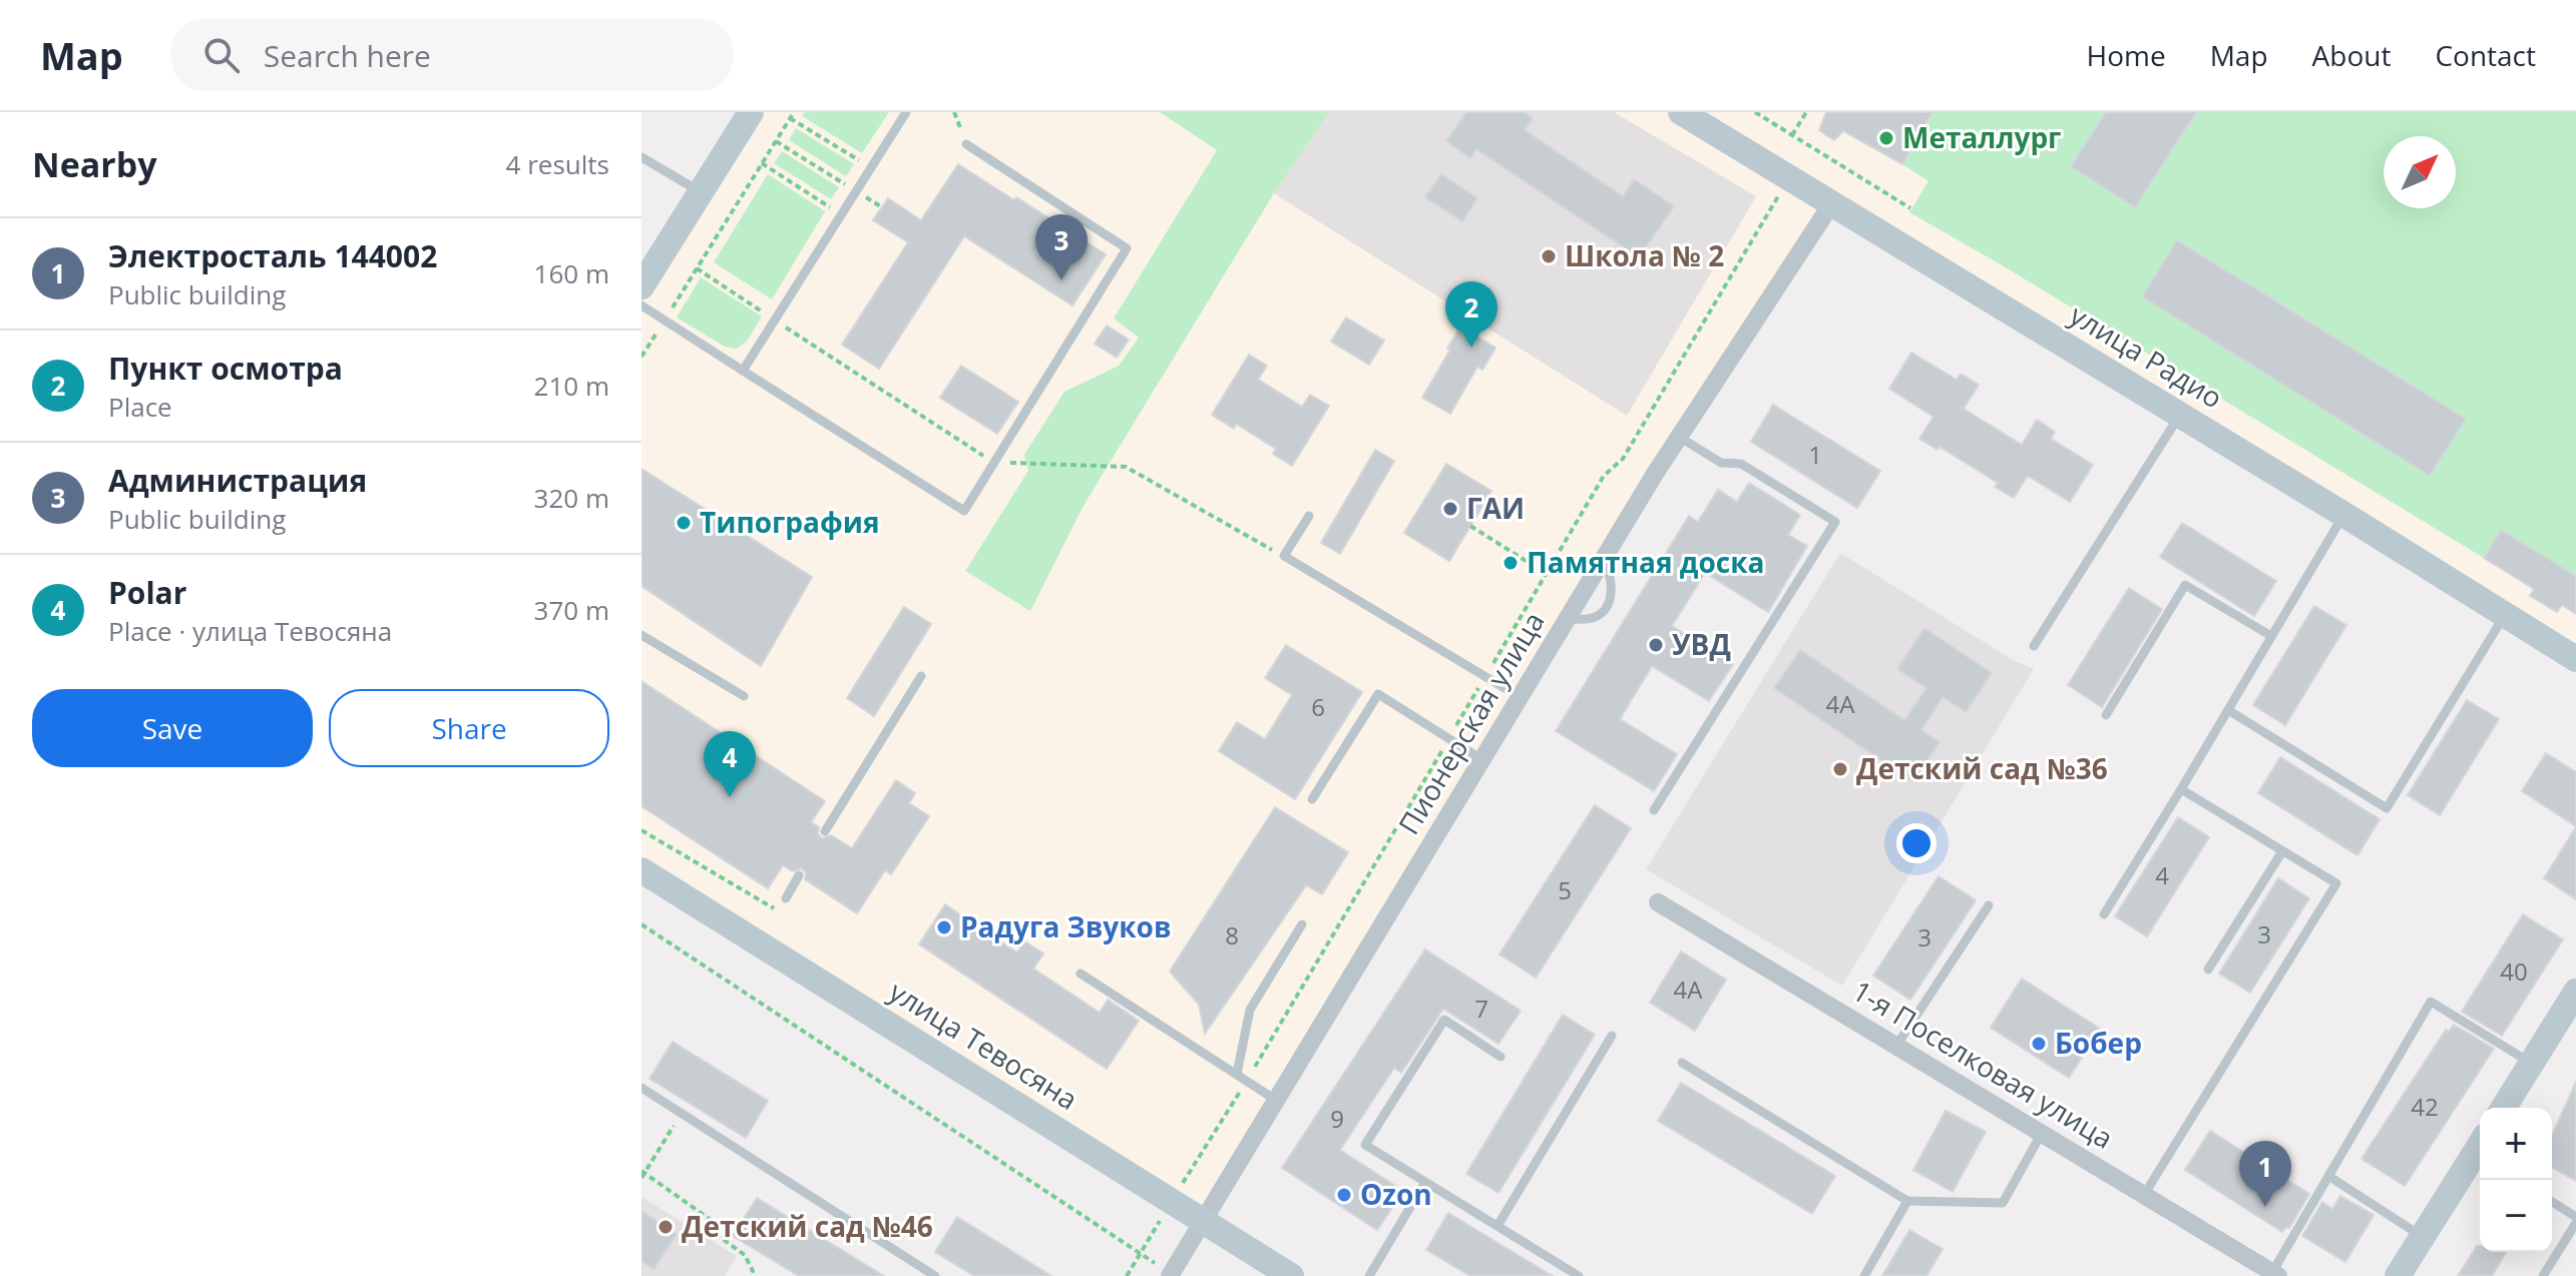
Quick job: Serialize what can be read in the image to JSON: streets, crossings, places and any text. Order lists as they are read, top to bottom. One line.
{"streets":{"main road":["улица Радио","улица Тевосяна"],"street":["Пионерская улица","1-я Поселковая улица"]},"crossings":[["улица Радио","Пионерская улица"],["Пионерская улица","улица Тевосяна"]],"places":["Металлург","Школа № 2","ГАИ","Типография","Памятная доска","УВД","Детский сад №36","Радуга Звуков","Бобер","Ozon","Детский сад №46"],"house_numbers":["1","4А","6","4","5","3","8","3","40","4А","7","42","9"],"north":"top right","page":{"header":"Map","search":"Search here","nav":["Home","Map","About","Contact"],"heading":["Nearby","4 results"],"pins":["3","2","4","1"],"list":[{"mark":"1","name":"Электросталь 144002","note":"Public building","value":"160 m"},{"mark":"2","name":"Пункт осмотра","note":"Place","value":"210 m"},{"mark":"3","name":"Администрация","note":"Public building","value":"320 m"},{"mark":"4","name":"Polar","note":"Place · улица Тевосяна","value":"370 m"}],"buttons":["Save","Share"],"map_buttons":["+","−"]}}
